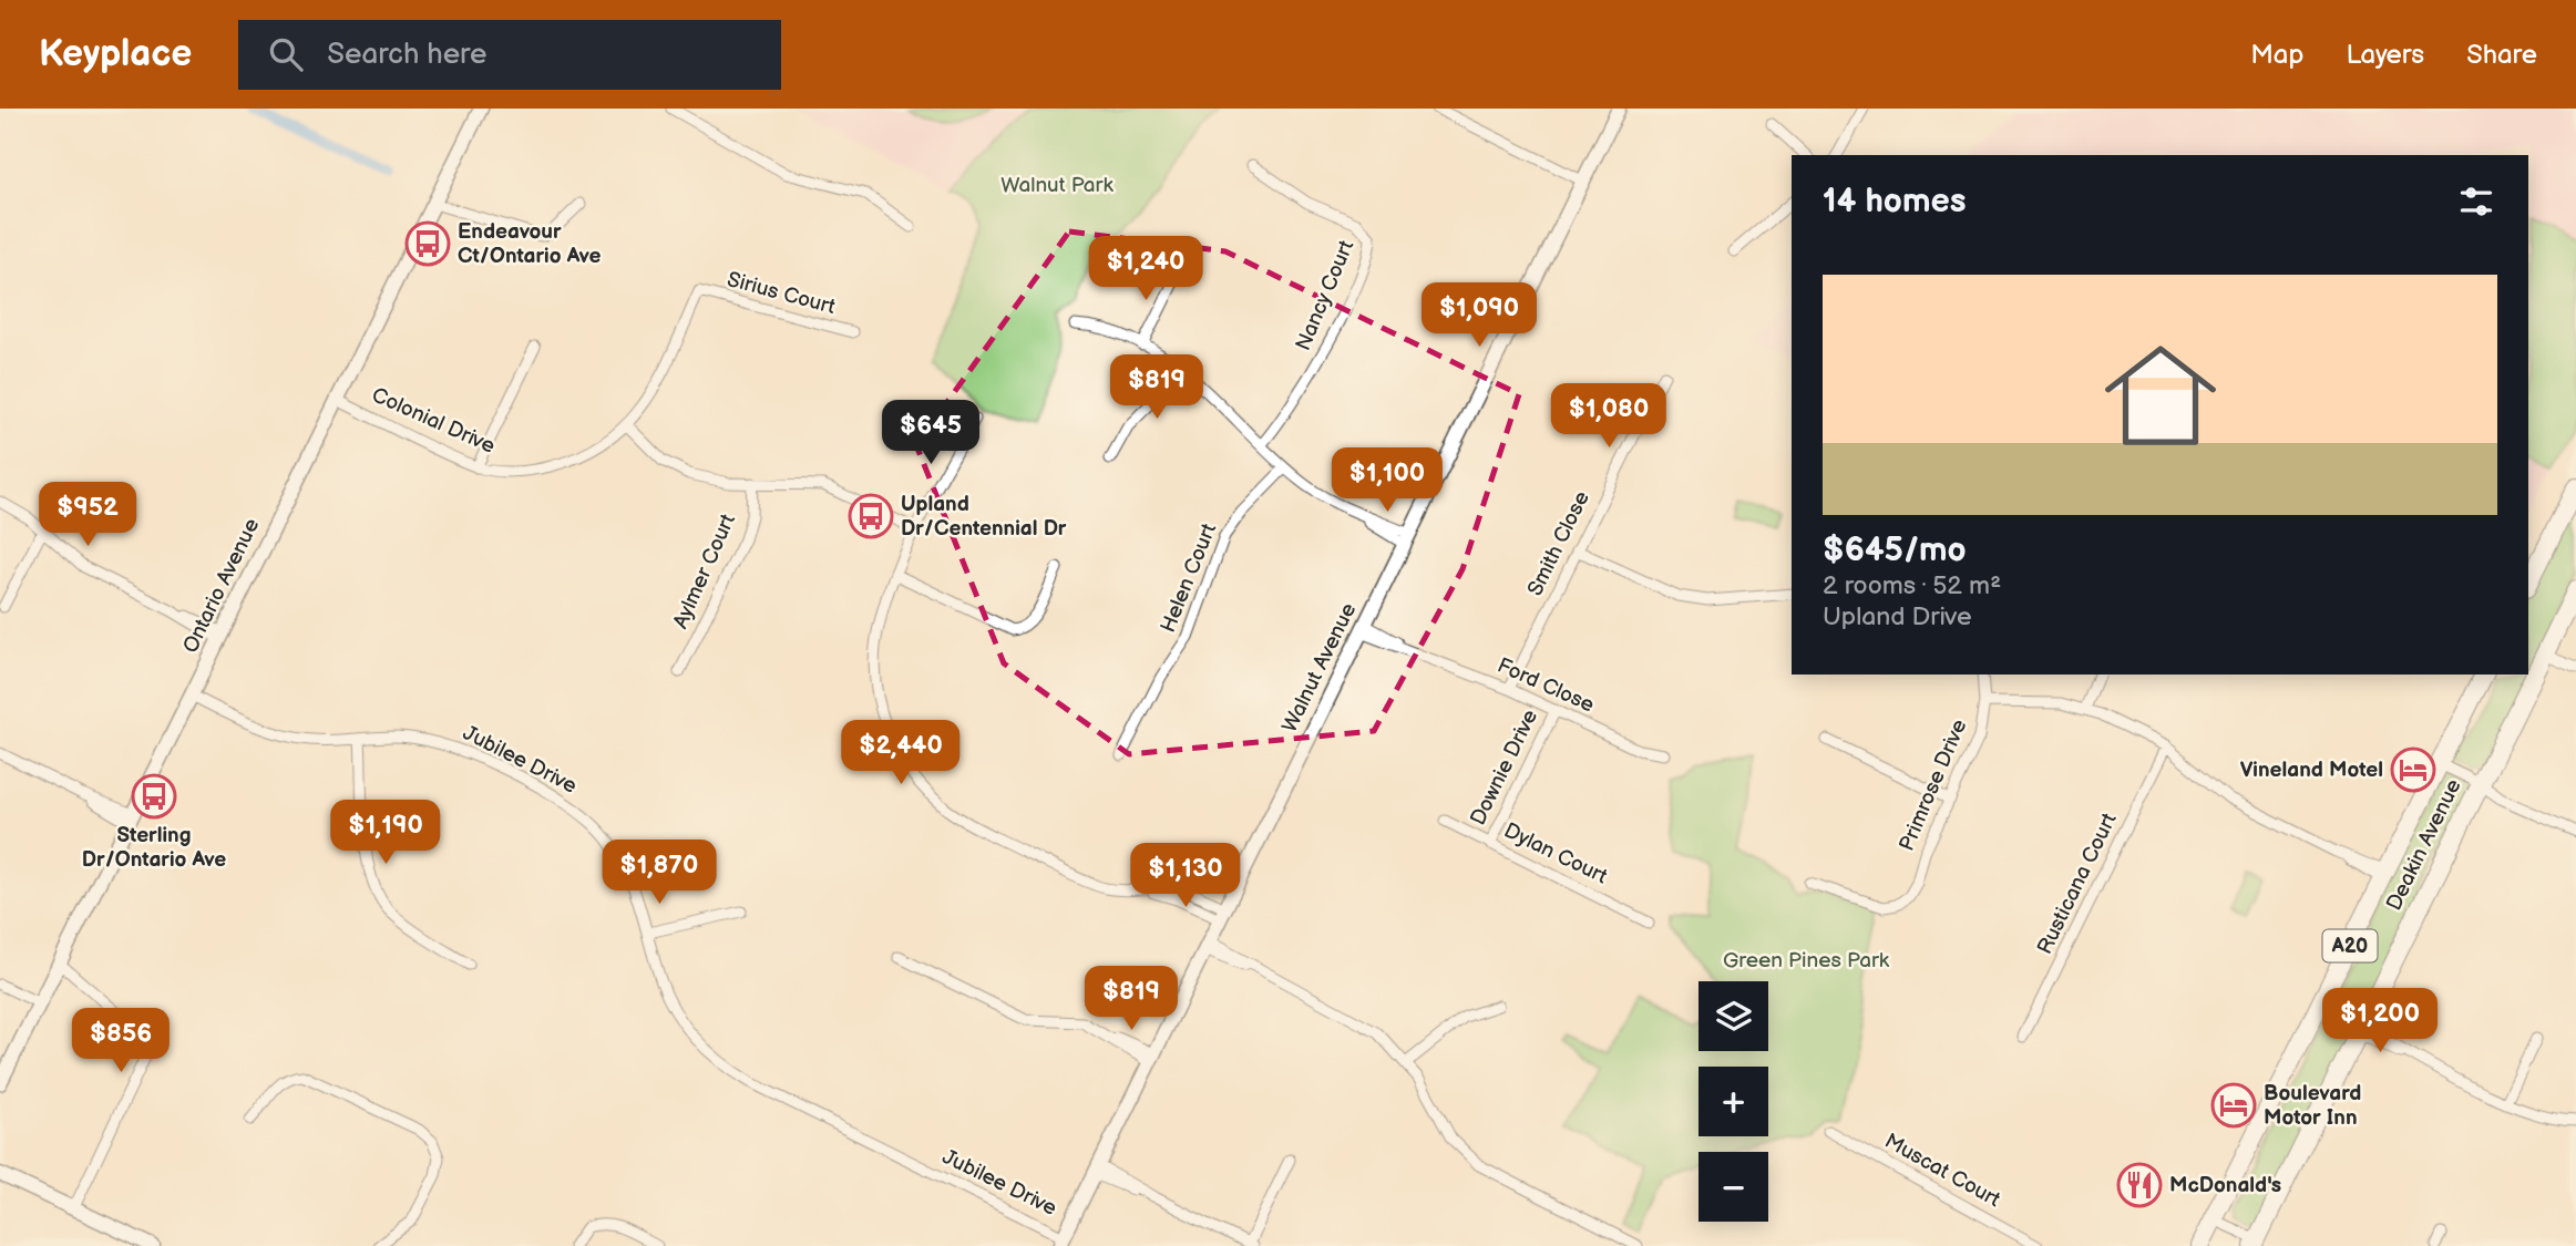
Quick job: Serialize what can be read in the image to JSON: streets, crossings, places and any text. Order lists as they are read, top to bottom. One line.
{"streets":{"highway":["Deakin Avenue","A20"],"street":["Sirius Court","Nancy Court","Colonial Drive","Smith Close","Aylmer Court","Helen Court","Ontario Avenue","Walnut Avenue","Ford Close","Jubilee Drive","Downie Drive","Primrose Drive","Dylan Court","Rusticana Court","Muscat Court"]},"crossings":[["Sirius Court","Colonial Drive"],["Colonial Drive","Ontario Avenue"],["Smith Close","Ford Close"],["Ontario Avenue","Jubilee Drive"],["Walnut Avenue","Ford Close"],["Walnut Avenue","Jubilee Drive"],["Ford Close","Downie Drive"],["Downie Drive","Dylan Court"]],"parks":["Walnut Park","Green Pines Park"],"places":{"bus stop":["Endeavour Ct/Ontario Ave","Upland Dr/Centennial Dr","Sterling Dr/Ontario Ave"],"hotel":["Vineland Motel","Boulevard Motor Inn"],"restaurant":["McDonald's"]},"page":{"header":"Keyplace","search":"Search here","nav":["Map","Layers","Share"],"heading":"14 homes","price":["$1,240","$1,090","$819","$1,080","$645","$1,100","$952","$2,440","$1,190","$1,870","$1,130","$819","$1,200","$856"],"list":[{"name":"$645/mo","note":"2 rooms · 52 m² · Upland Drive"}],"map_buttons":["+","−"]}}
